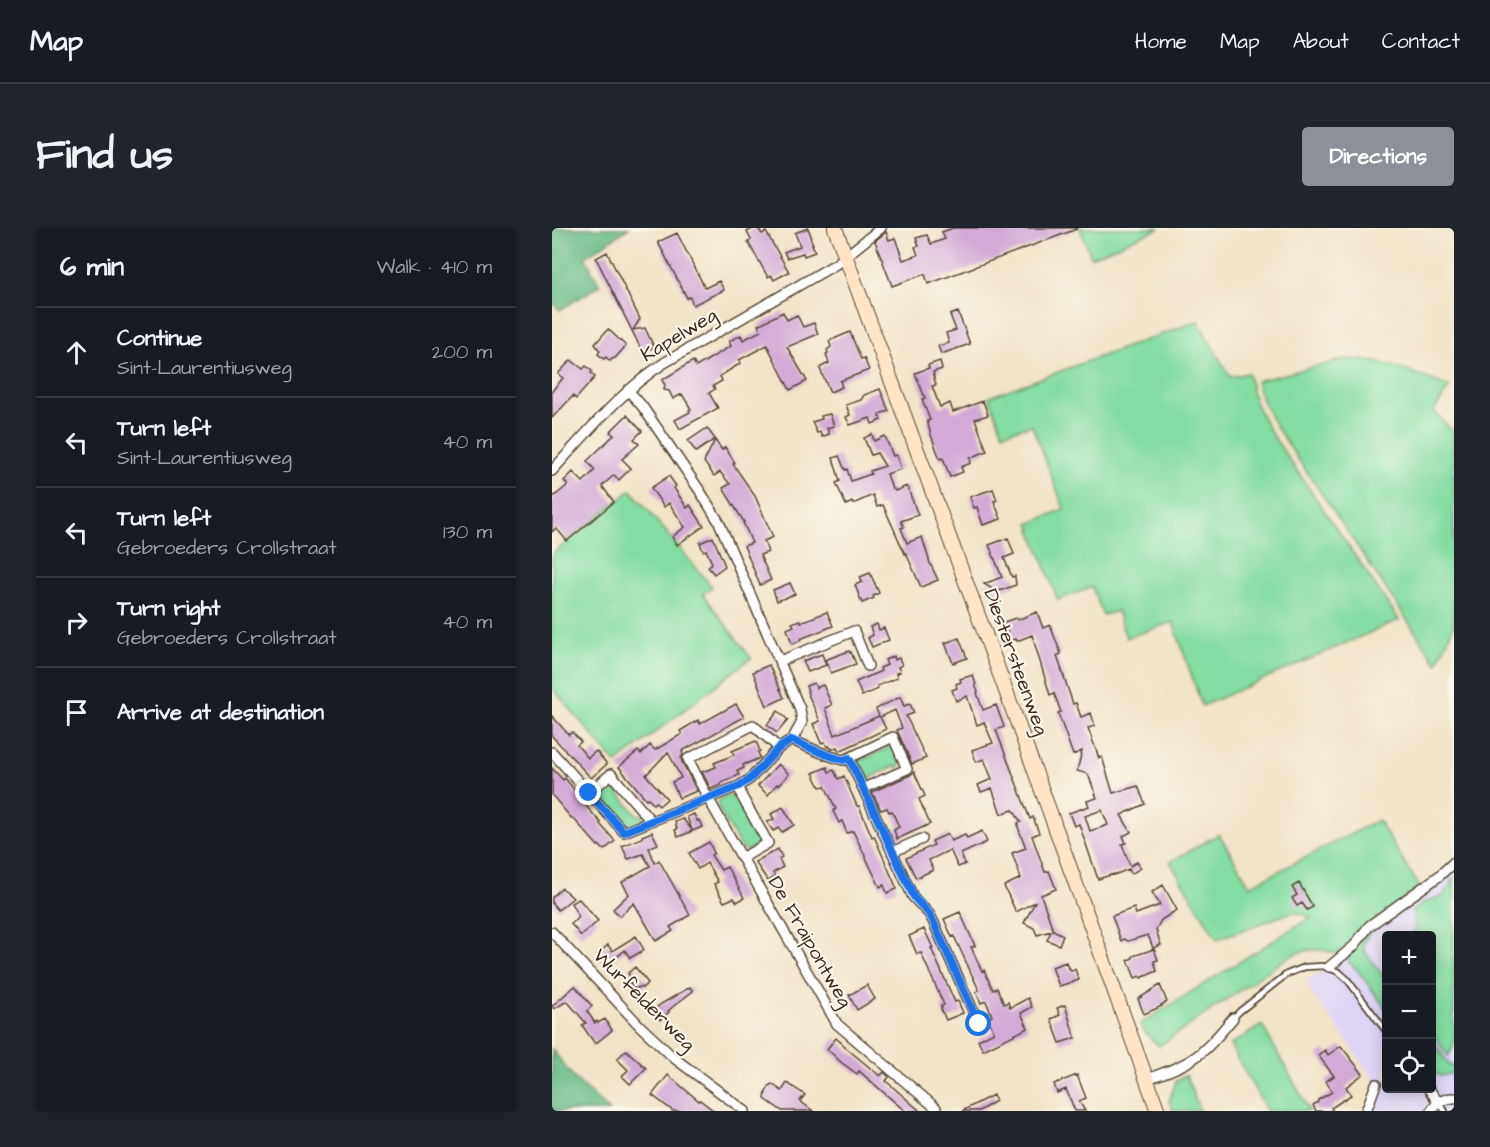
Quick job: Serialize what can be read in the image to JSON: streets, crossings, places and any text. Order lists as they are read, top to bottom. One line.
{"streets":{"main road":["Diestersteenweg"],"street":["Kapelweg","De Fraipontweg","Wurfelderweg"]},"crossings":[["Kapelweg","Diestersteenweg"]],"page":{"header":"Map","nav":["Home","Map","About","Contact"],"title":"Find us","buttons":"Directions","heading":["6 min","Walk · 410 m"],"list":[["Continue","Sint-Laurentiusweg","200 m"],["Turn left","Sint-Laurentiusweg","40 m"],["Turn left","Gebroeders Crollstraat","130 m"],["Turn right","Gebroeders Crollstraat","40 m"],"Arrive at destination"],"map_buttons":["+","−"]}}
